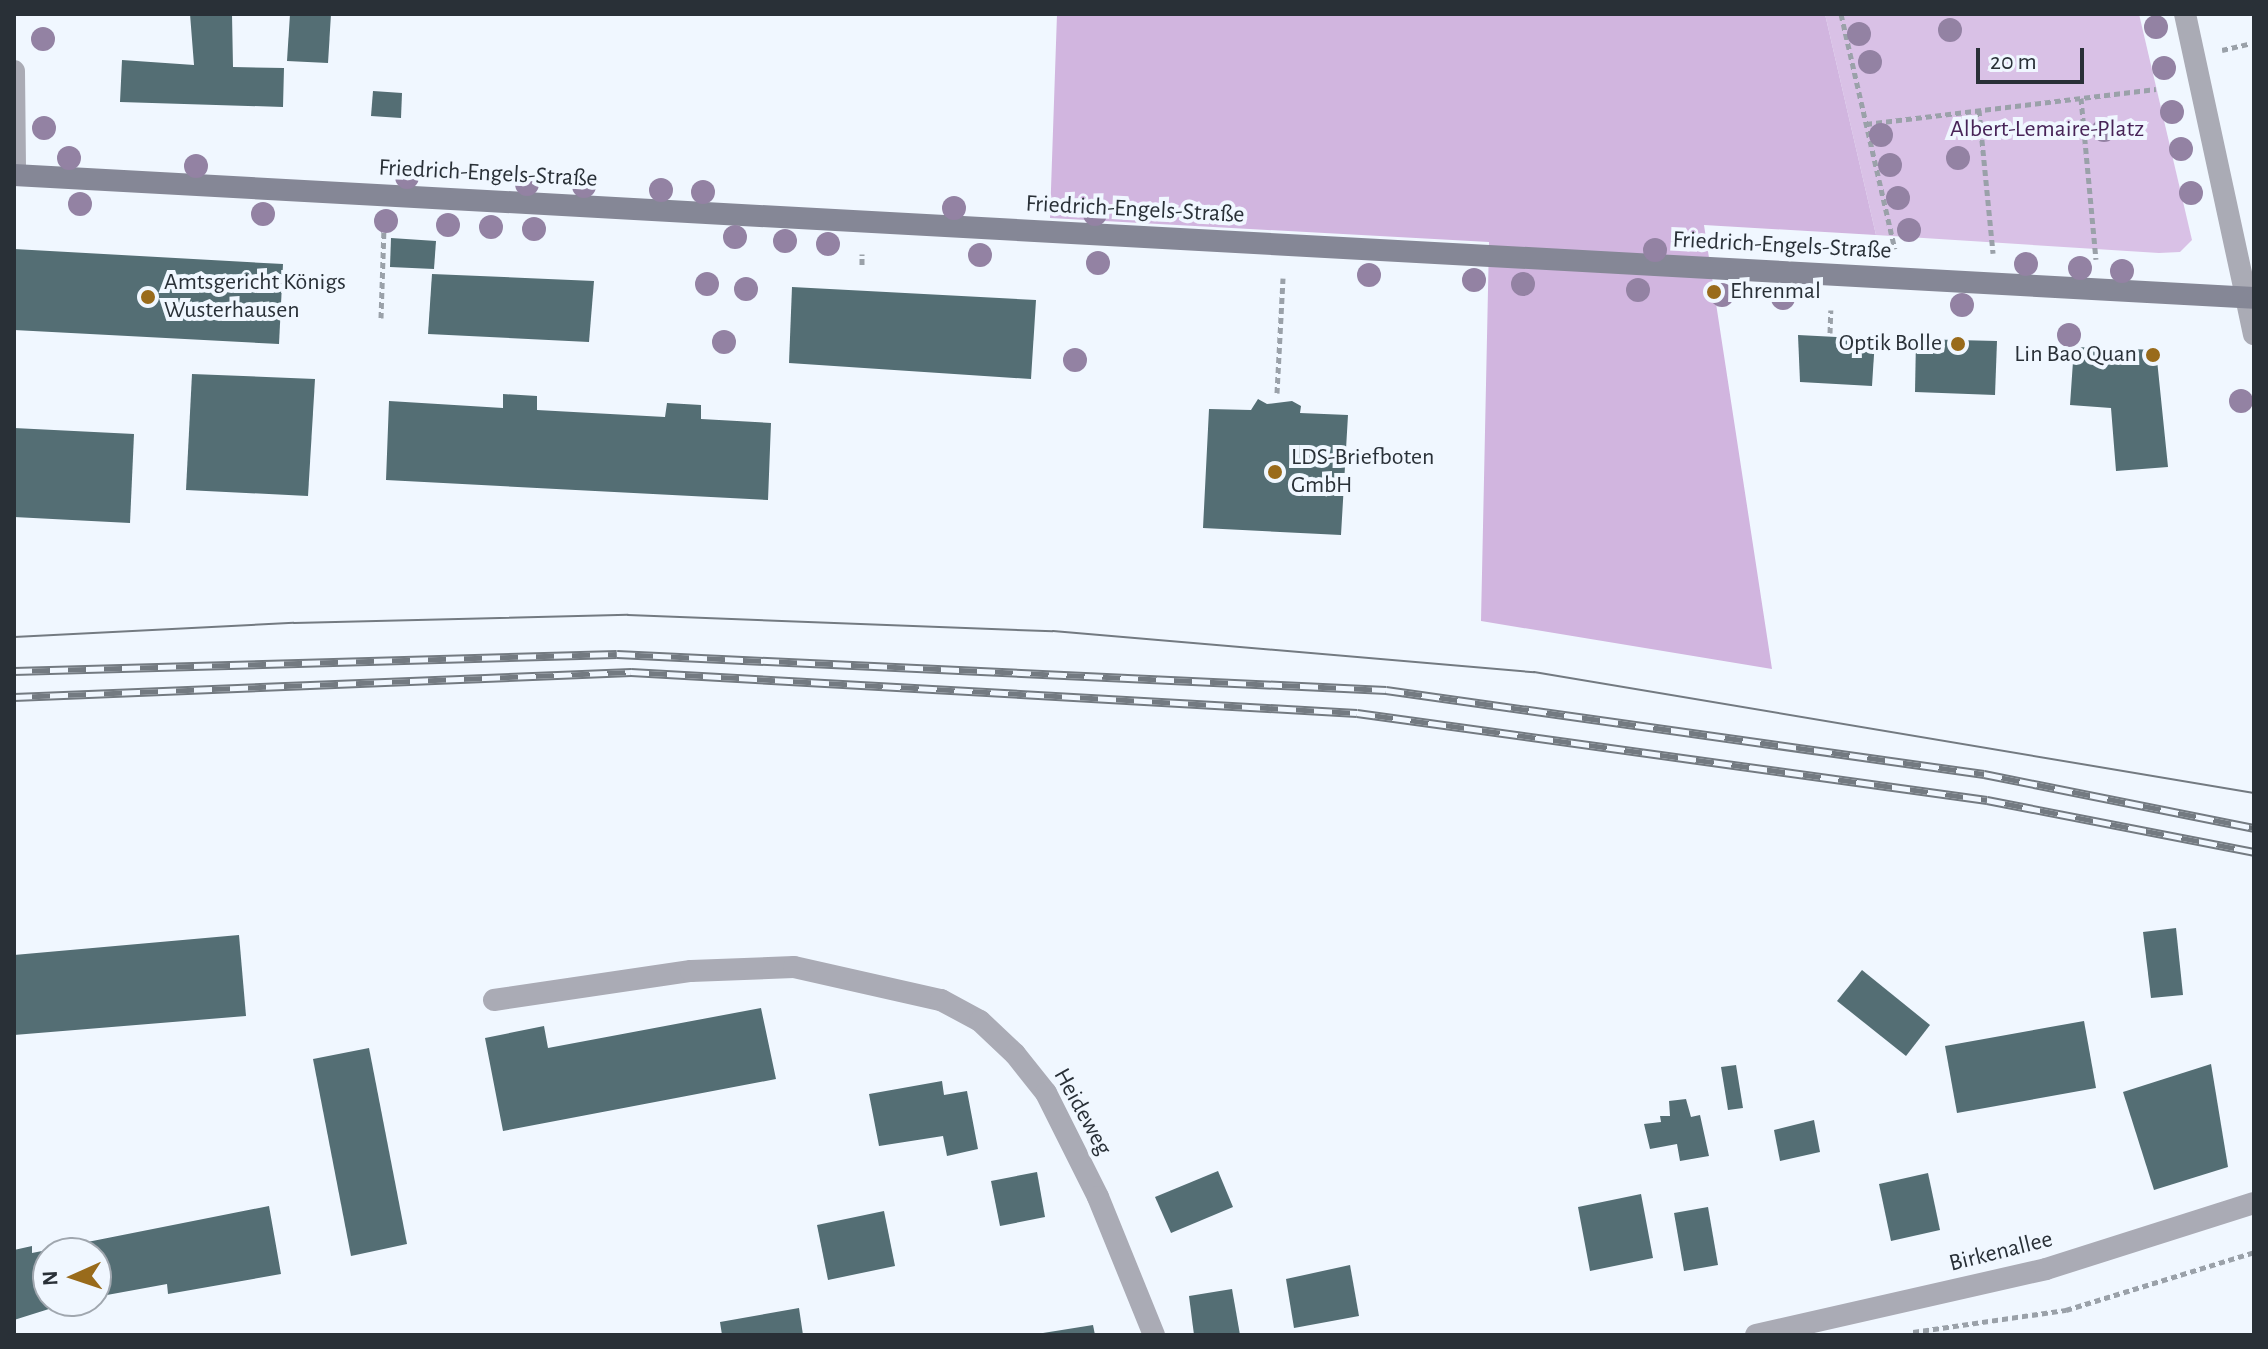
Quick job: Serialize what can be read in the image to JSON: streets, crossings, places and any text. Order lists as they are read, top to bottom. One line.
{"streets":{"main road":["Friedrich-Engels-Straße"],"street":["Heideweg","Birkenallee"]},"parks":["Albert-Lemaire-Platz"],"places":["Ehrenmal","Amtsgericht Königs Wusterhausen","Optik Bolle","Lin Bao Quan","LDS-Briefboten GmbH"],"scale_bar":"20 m","north":"left"}
